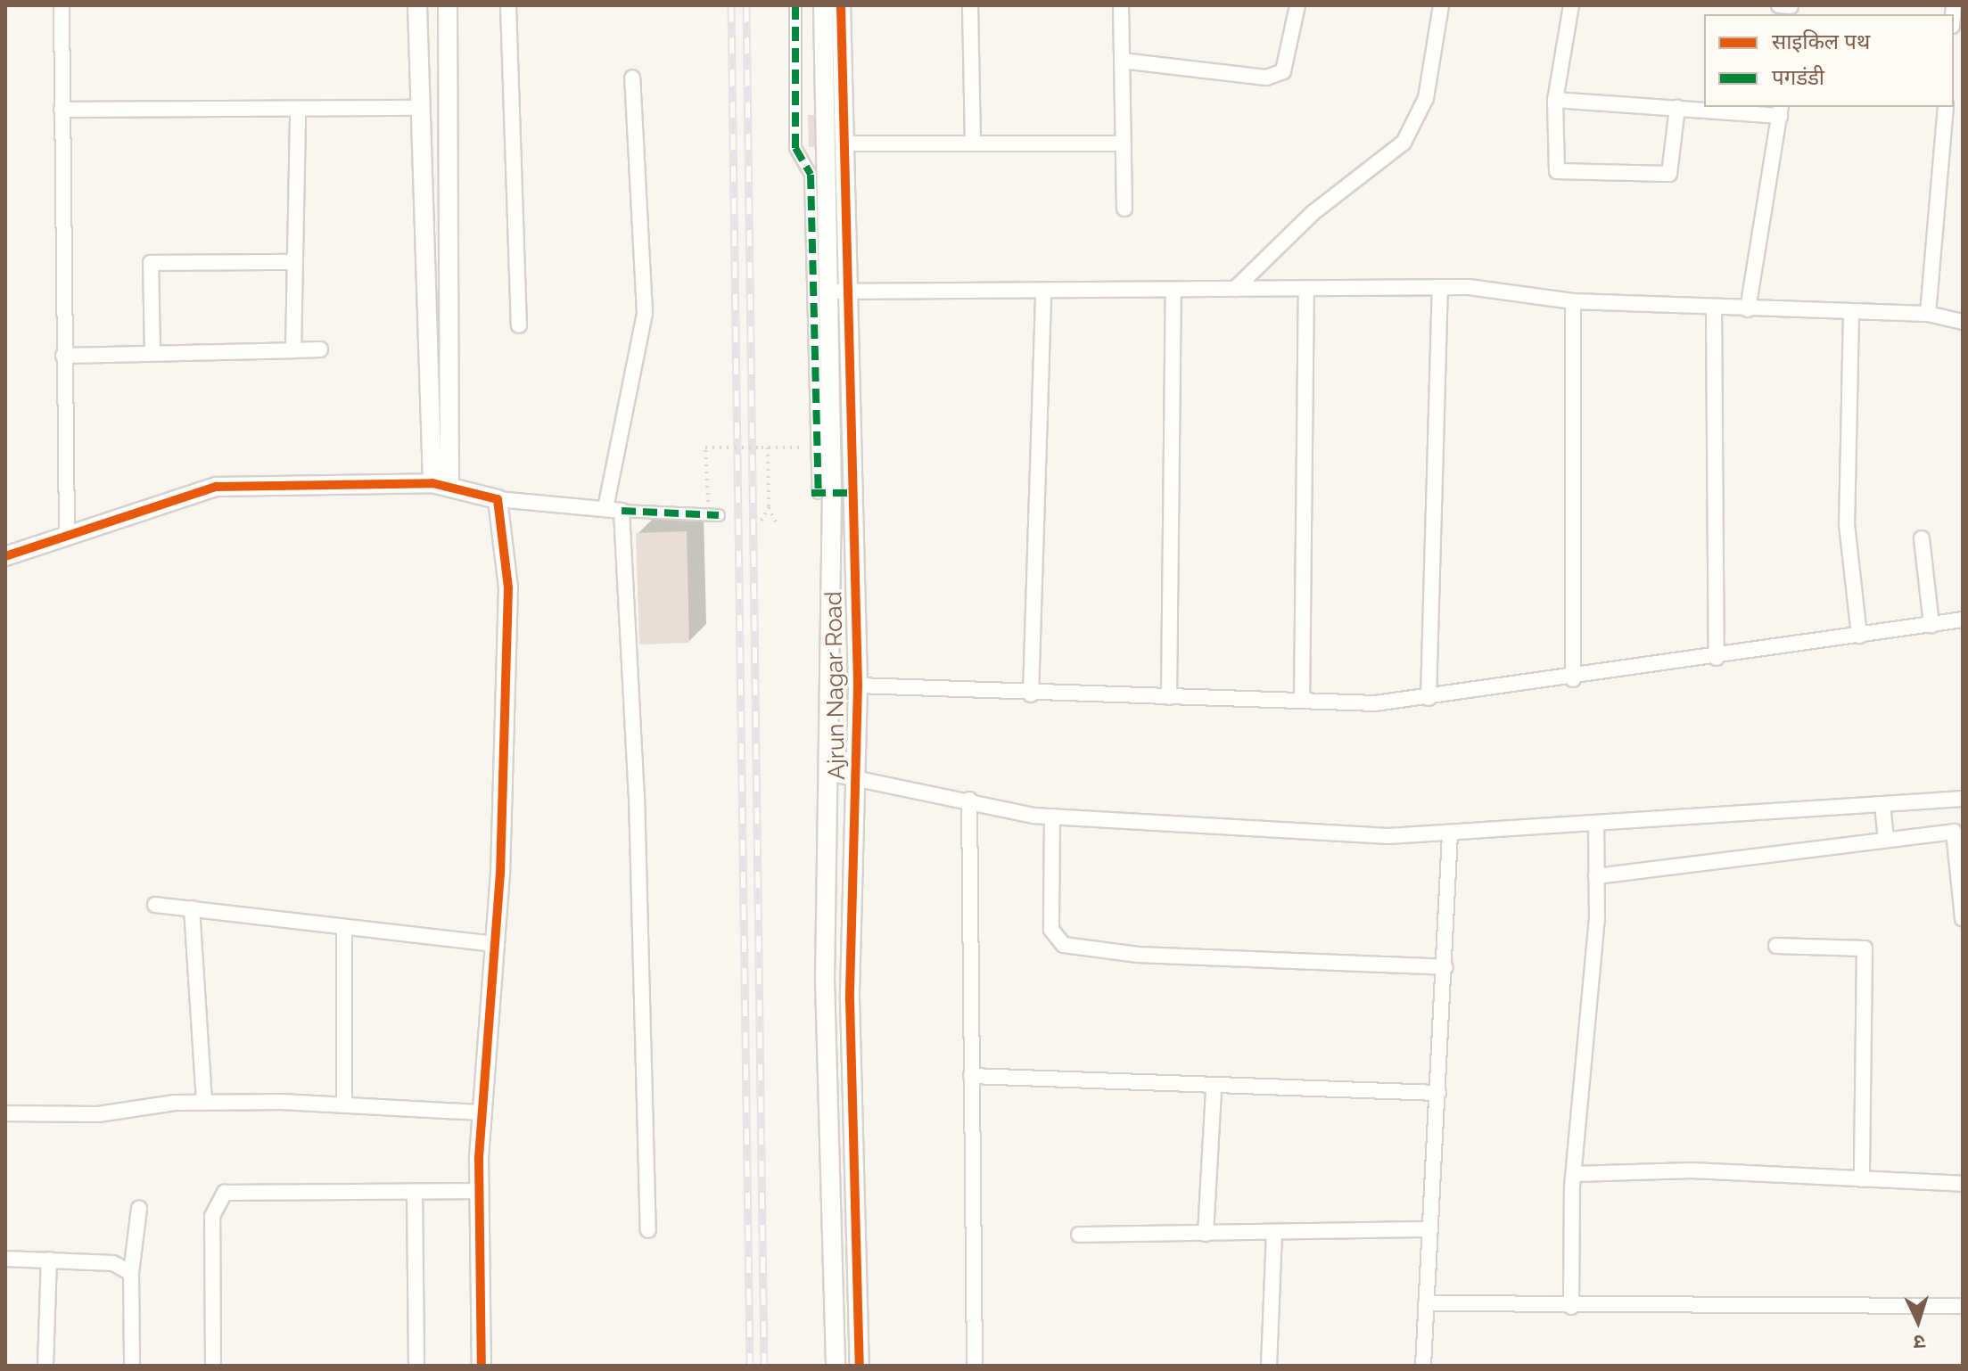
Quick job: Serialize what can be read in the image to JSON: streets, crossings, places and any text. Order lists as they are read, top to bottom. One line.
{"streets":{"street":["Ajrun Nagar Road"]},"legend":["साइकिल पथ","पगडंडी"],"north":"bottom"}
